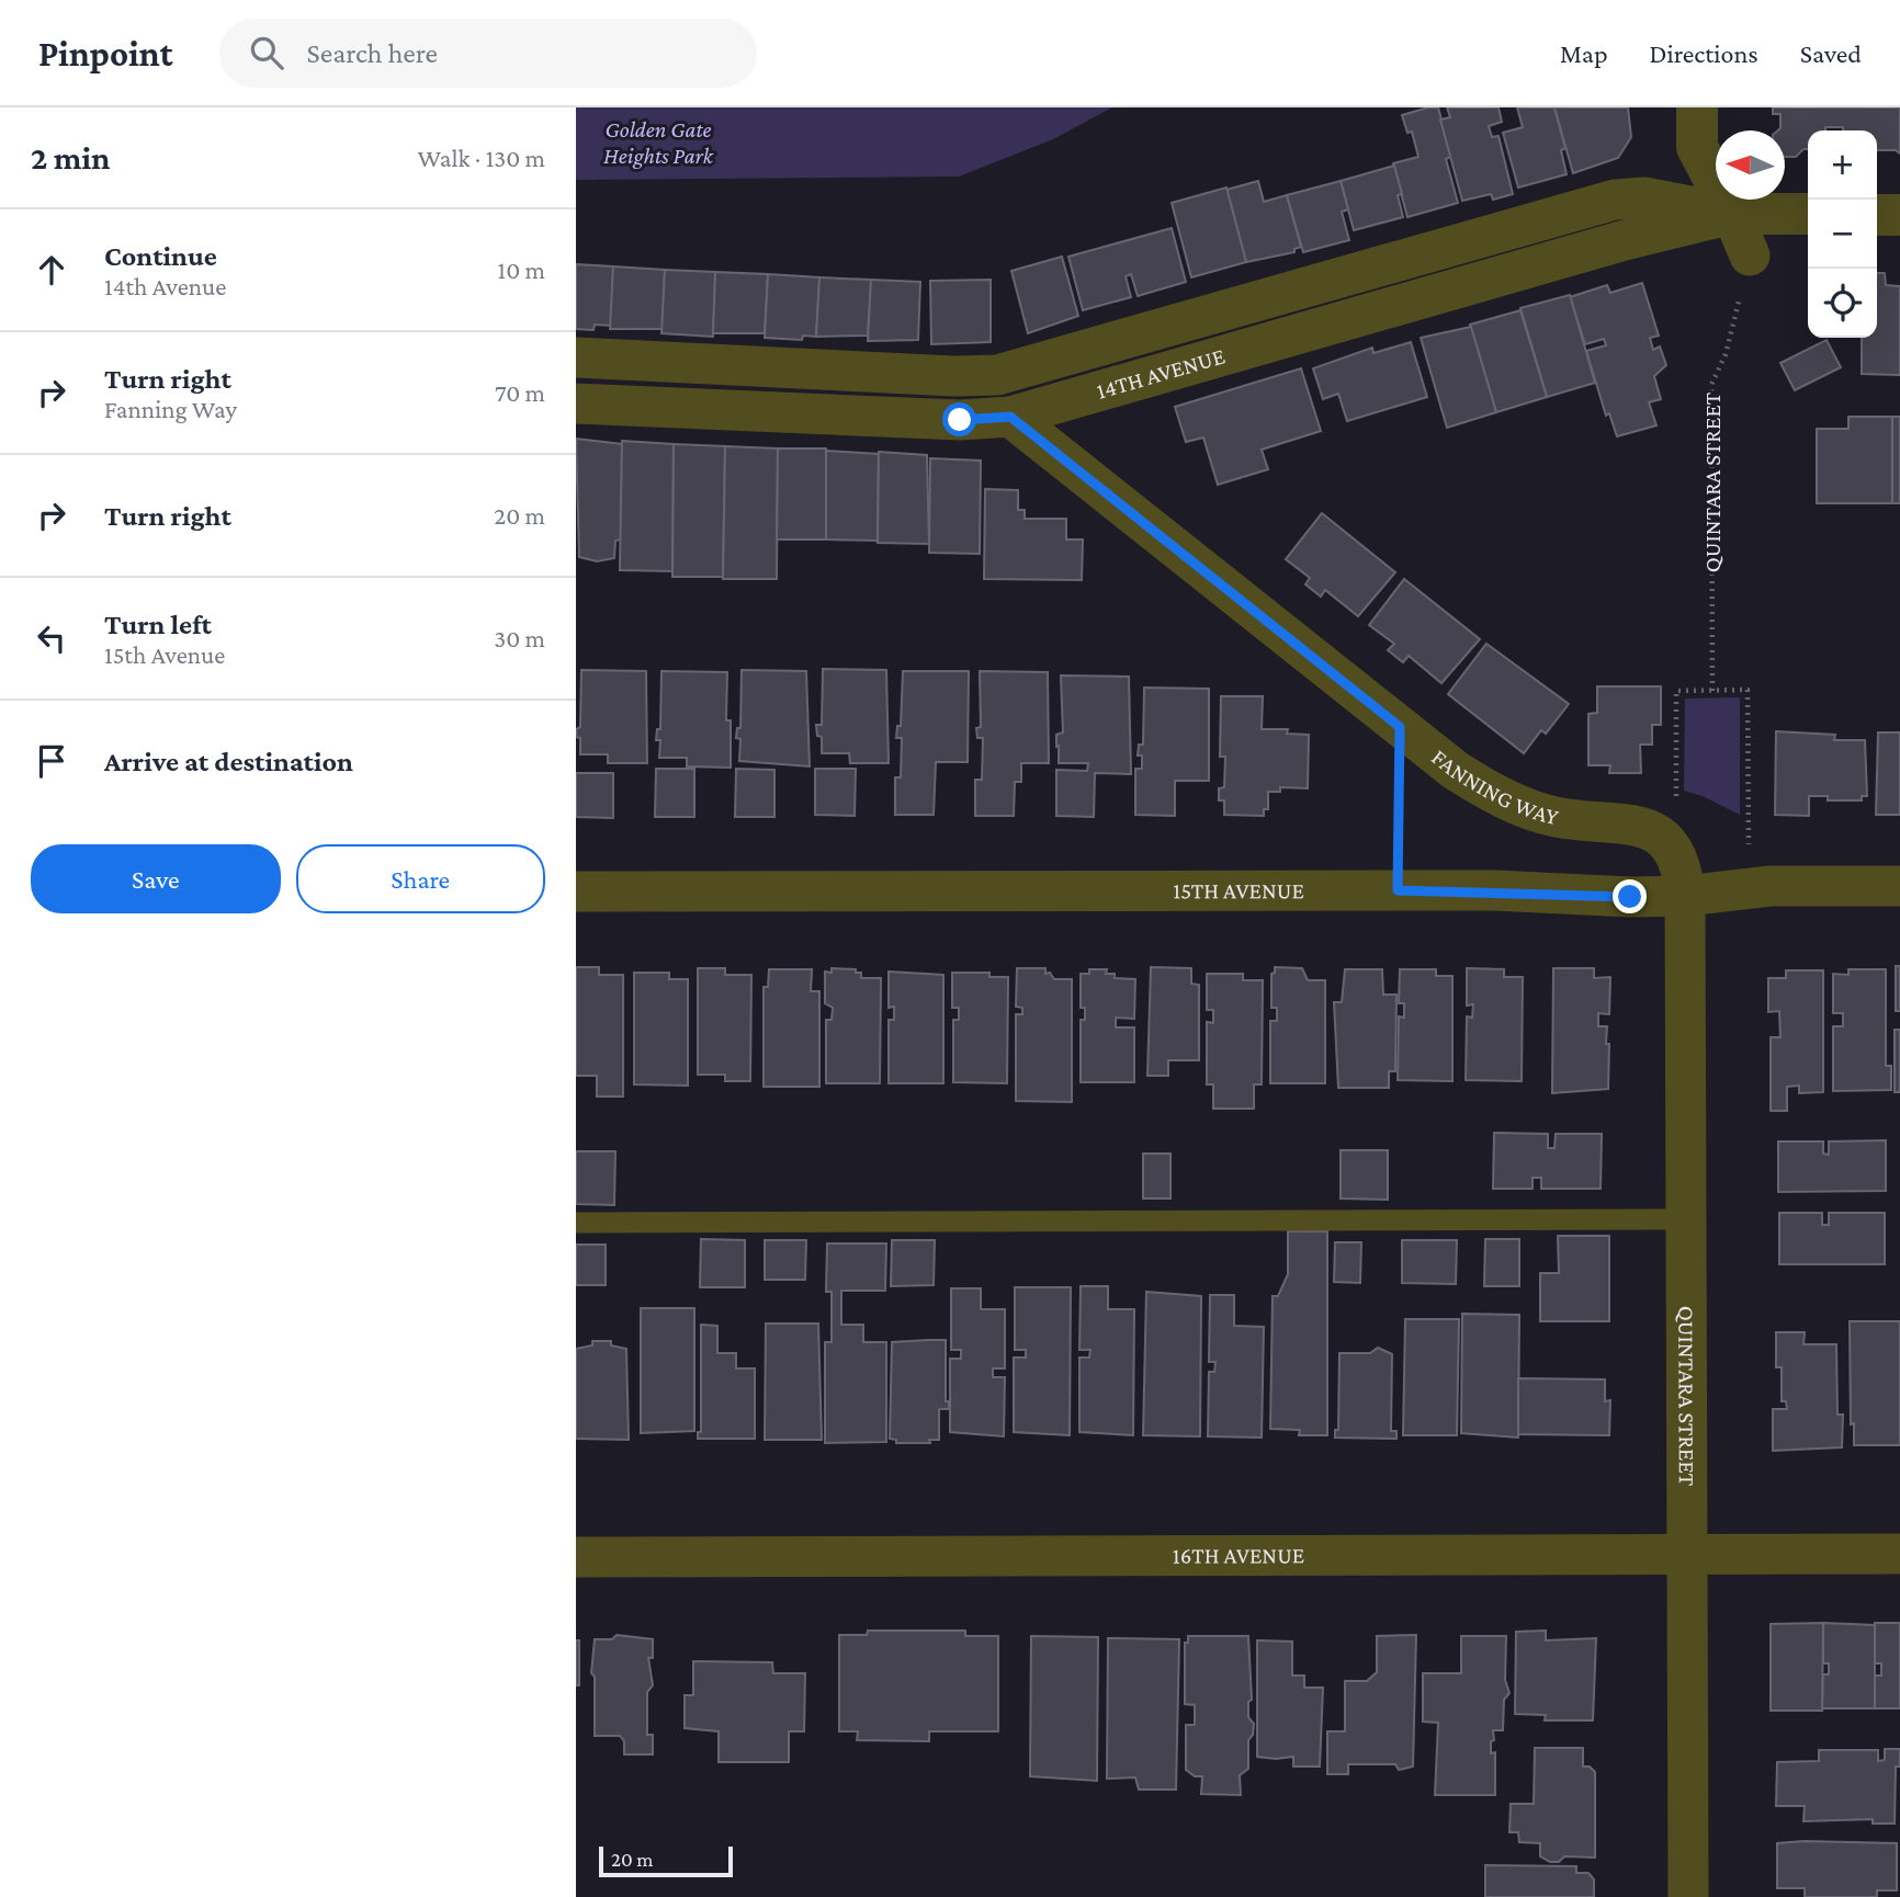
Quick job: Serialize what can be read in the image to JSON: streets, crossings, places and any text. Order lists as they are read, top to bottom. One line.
{"streets":{"street":["14TH AVENUE","QUINTARA STREET","FANNING WAY","15TH AVENUE","16TH AVENUE"]},"crossings":[["14TH AVENUE","FANNING WAY"],["QUINTARA STREET","15TH AVENUE"],["QUINTARA STREET","16TH AVENUE"]],"parks":["Golden Gate Heights Park"],"scale_bar":"20 m","north":"left","page":{"header":"Pinpoint","search":"Search here","nav":["Map","Directions","Saved"],"heading":["2 min","Walk · 130 m"],"map_buttons":["+","−"],"list":[["Continue","14th Avenue","10 m"],["Turn right","Fanning Way","70 m"],["Turn right","20 m"],["Turn left","15th Avenue","30 m"],"Arrive at destination"],"buttons":["Save","Share"],"scale":"20 m"}}
